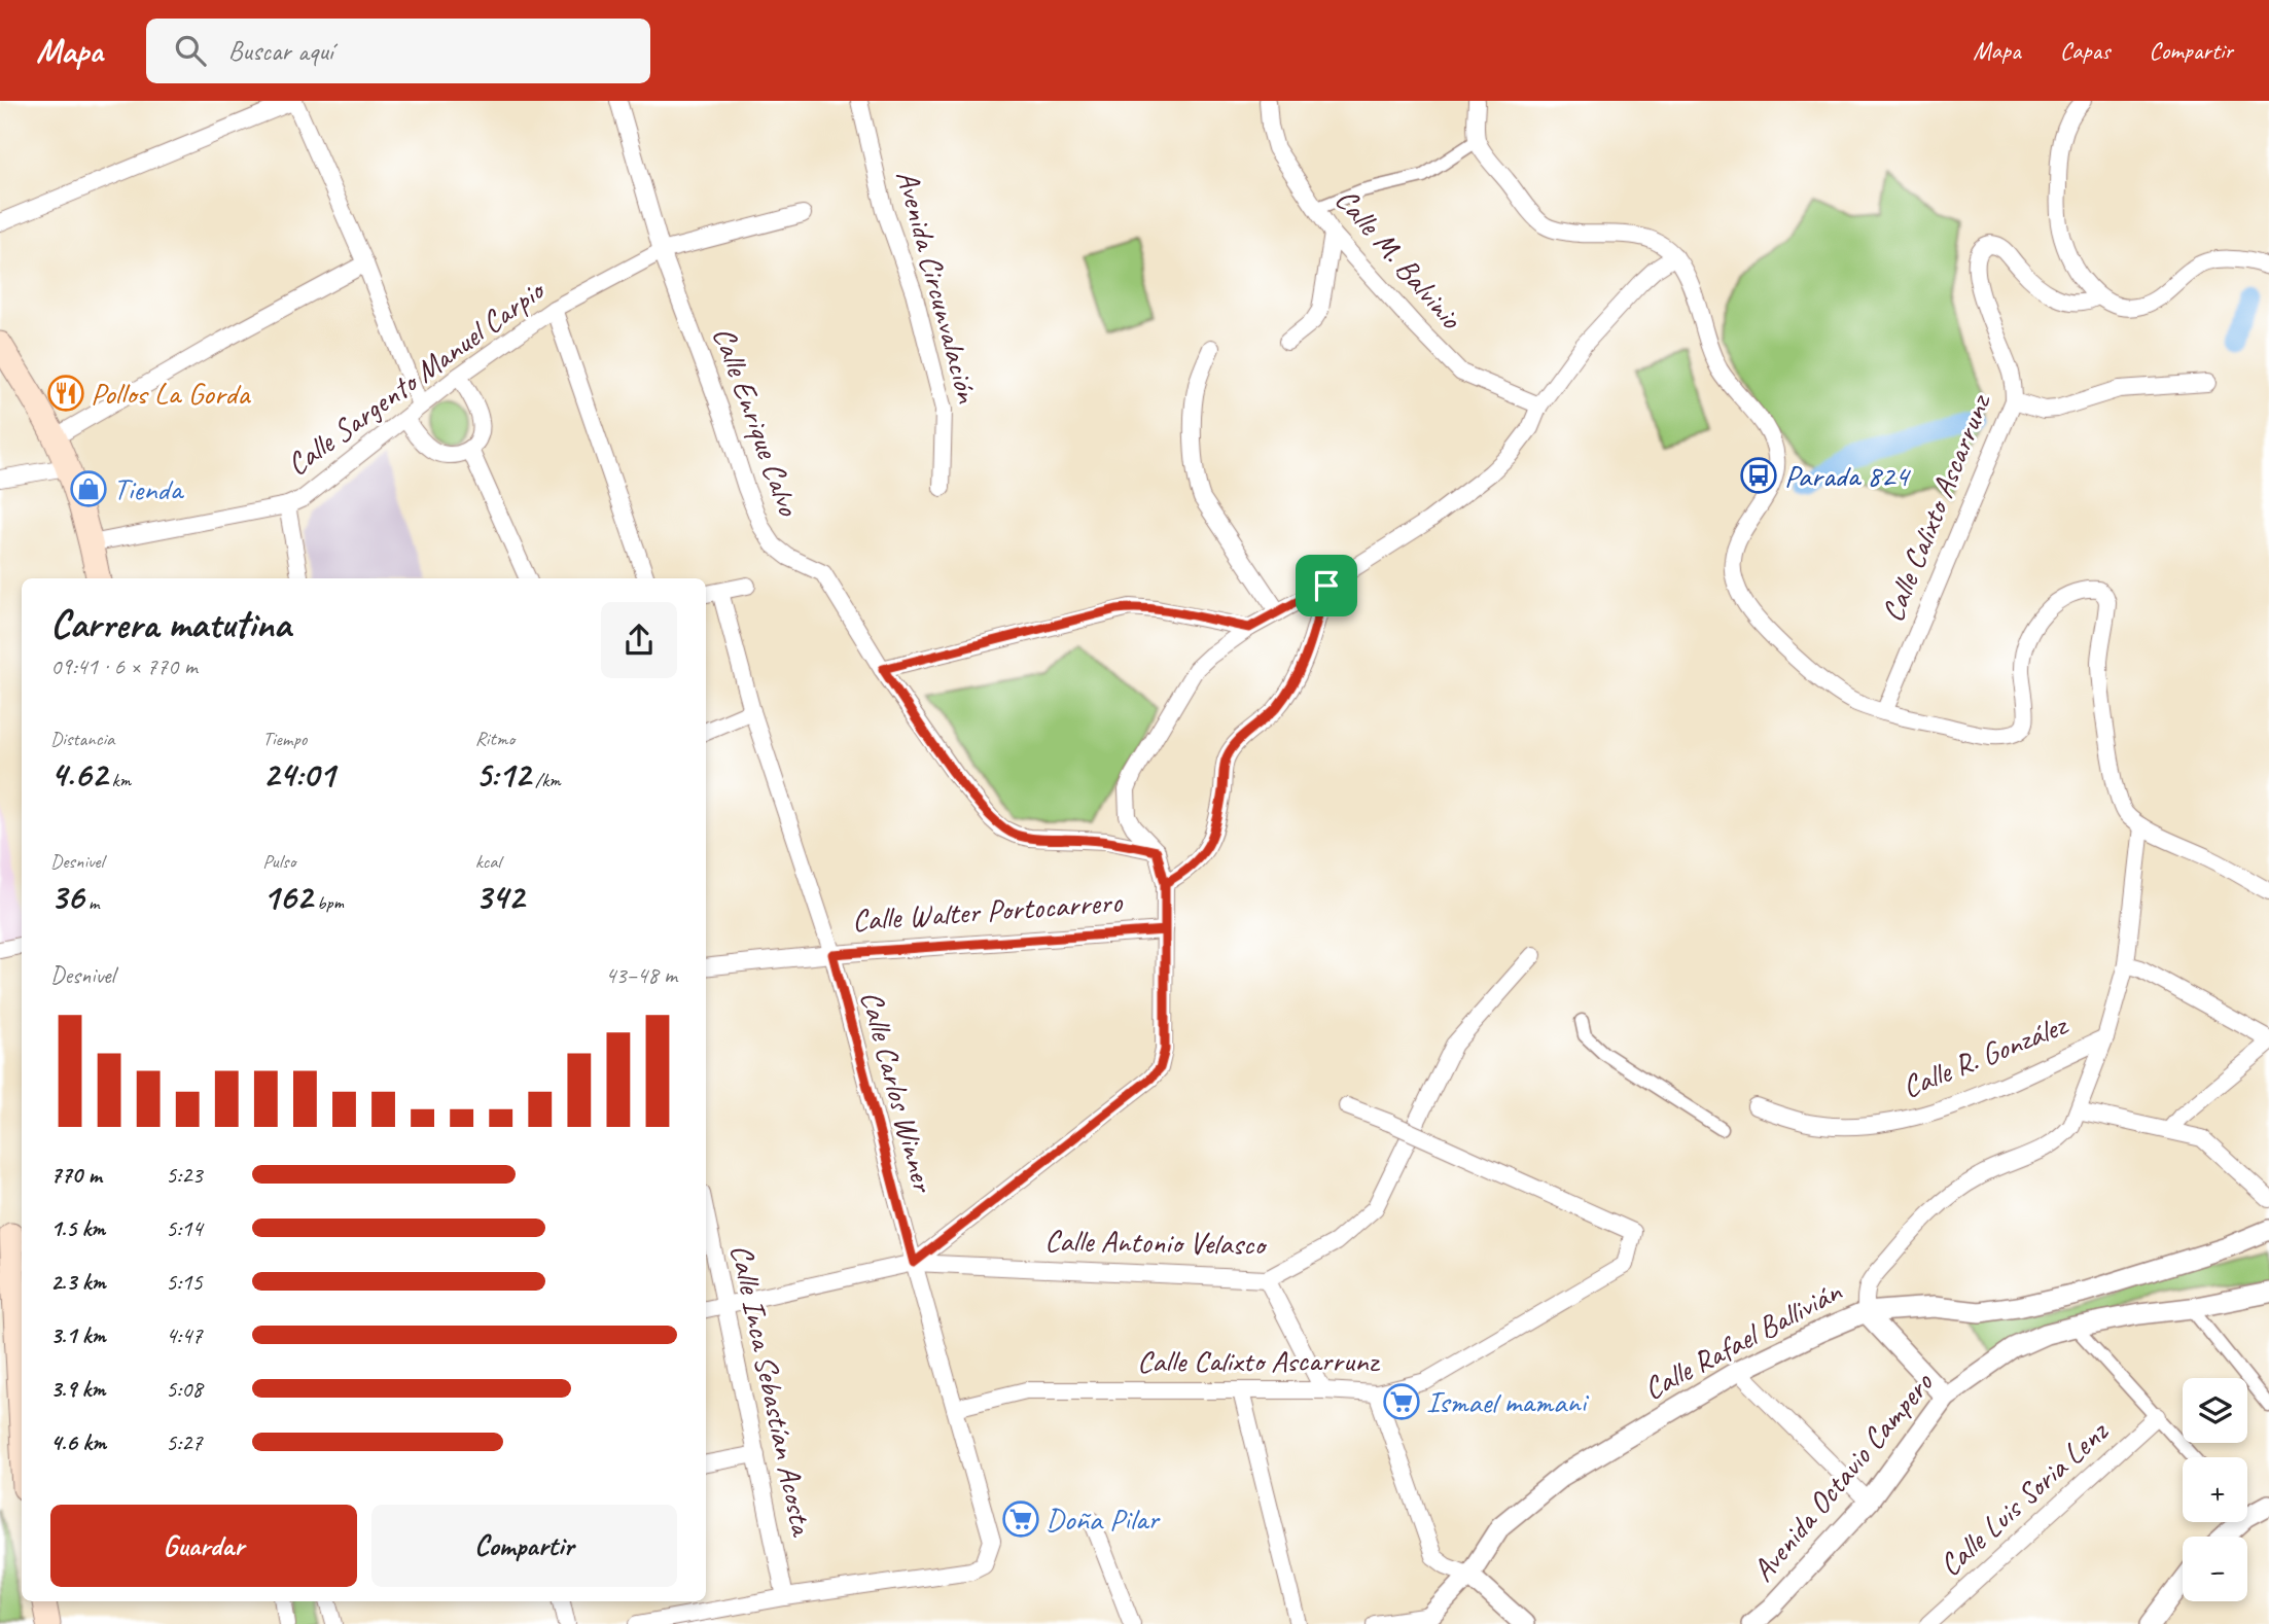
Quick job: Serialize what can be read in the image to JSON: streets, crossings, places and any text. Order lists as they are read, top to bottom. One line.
{"streets":{"street":["Calle M. Balvinio","Avenida Circunvalación","Calle Sargento Manuel Carpio","Calle Enrique Calvo","Calle Calixto Ascarrunz","Calle Walter Portocarrero","Calle R. González","Calle Carlos Winner","Calle Antonio Velasco","Calle Rafael Ballivián","Calle Inca Sebastían Acosta","Avenida Octavio Campero","Calle Luis Soria Lenz"]},"crossings":[["Calle M. Balvinio","Calle Walter Portocarrero"],["Calle Sargento Manuel Carpio","Calle Enrique Calvo"],["Calle Enrique Calvo","Calle Walter Portocarrero"],["Calle Calixto Ascarrunz","Calle Carlos Winner"],["Calle Walter Portocarrero","Calle Carlos Winner"],["Calle R. González","Calle Rafael Ballivián"],["Calle Carlos Winner","Calle Antonio Velasco"],["Calle Carlos Winner","Calle Inca Sebastían Acosta"],["Calle Antonio Velasco","Calle Inca Sebastían Acosta"]],"places":{"restaurant":["Pollos La Gorda"],"bus stop":["Parada 824"],"shop":["Tienda"],"supermarket":["Ismael mamani","Doña Pilar"]},"page":{"header":"Mapa","search":"Buscar aquí","nav":["Mapa","Capas","Compartir"],"heading":["Carrera matutina","09:41 · 6 × 770 m"],"stats":[["Distancia","4.62 km"],["Tiempo","24:01"],["Ritmo","5:12 /km"],["Desnivel","36 m"],["Pulso","162 bpm"],["kcal","342"]],"chart":["Desnivel","43–48 m"],"list":[{"name":"770 m","note":"5:23"},{"name":"1.5 km","note":"5:14"},{"name":"2.3 km","note":"5:15"},{"name":"3.1 km","note":"4:47"},{"name":"3.9 km","note":"5:08"},{"name":"4.6 km","note":"5:27"}],"map_buttons":["+","−"],"buttons":["Guardar","Compartir"]}}
